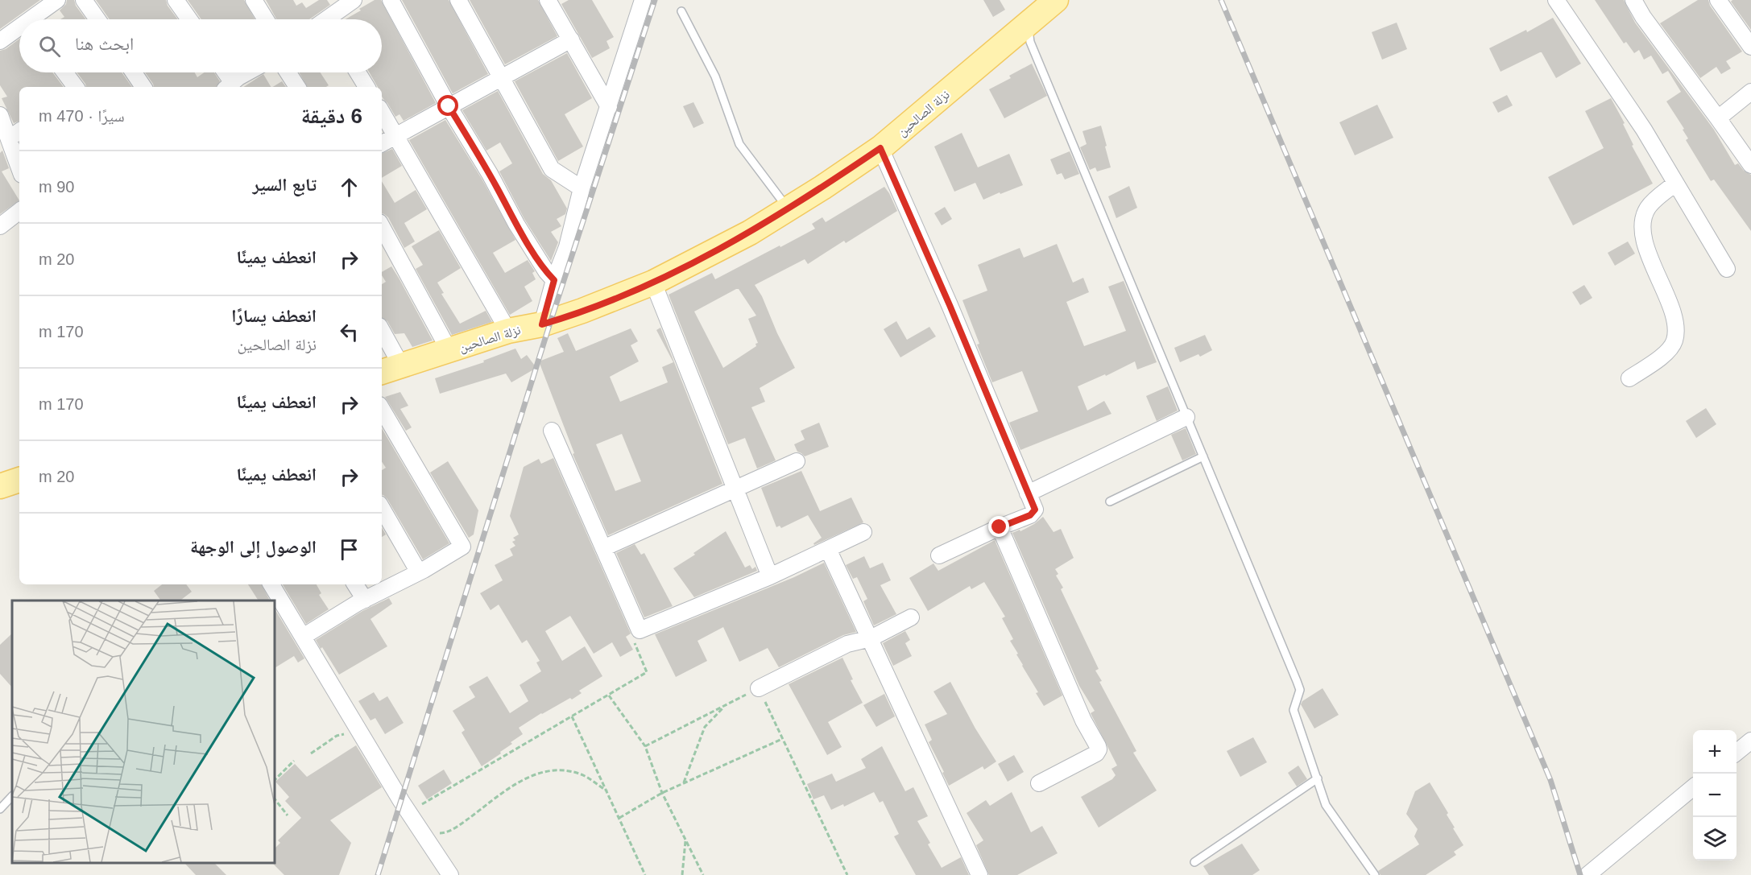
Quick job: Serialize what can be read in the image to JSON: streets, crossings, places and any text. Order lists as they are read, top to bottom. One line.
{"streets":{"main road":["نزلة الصالحين"]},"page":{"search":"ابحث هنا","heading":["6 دقيقة","سيرًا · 470 m"],"list":[["تابع السير","90 m"],["انعطف يمينًا","20 m"],["انعطف يسارًا","نزلة الصالحين","170 m"],["انعطف يمينًا","170 m"],["انعطف يمينًا","20 m"],"الوصول إلى الوجهة"],"map_buttons":["+","−"]}}
